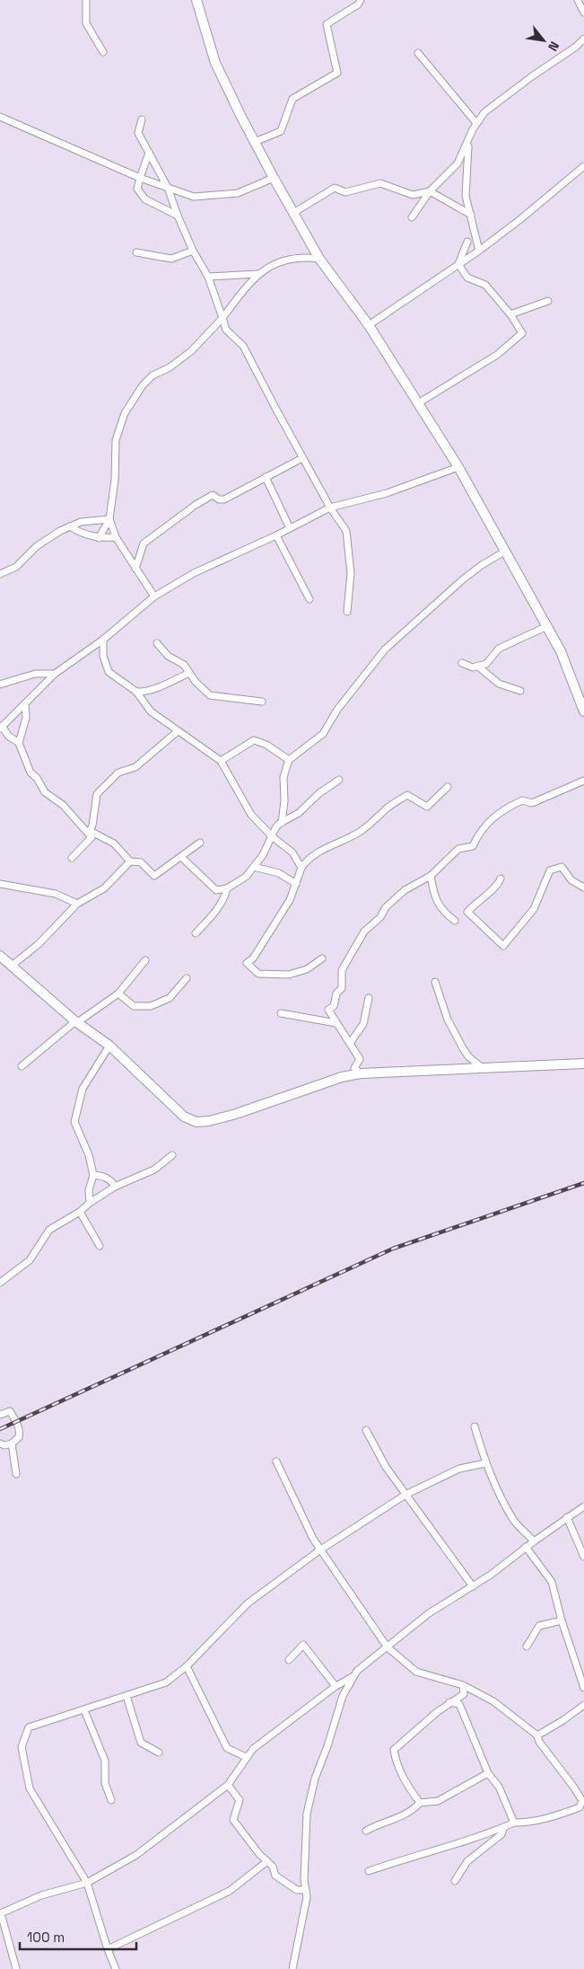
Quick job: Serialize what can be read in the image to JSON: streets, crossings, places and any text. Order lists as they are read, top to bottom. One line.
{"scale_bar":"100 m","north":"bottom right"}
